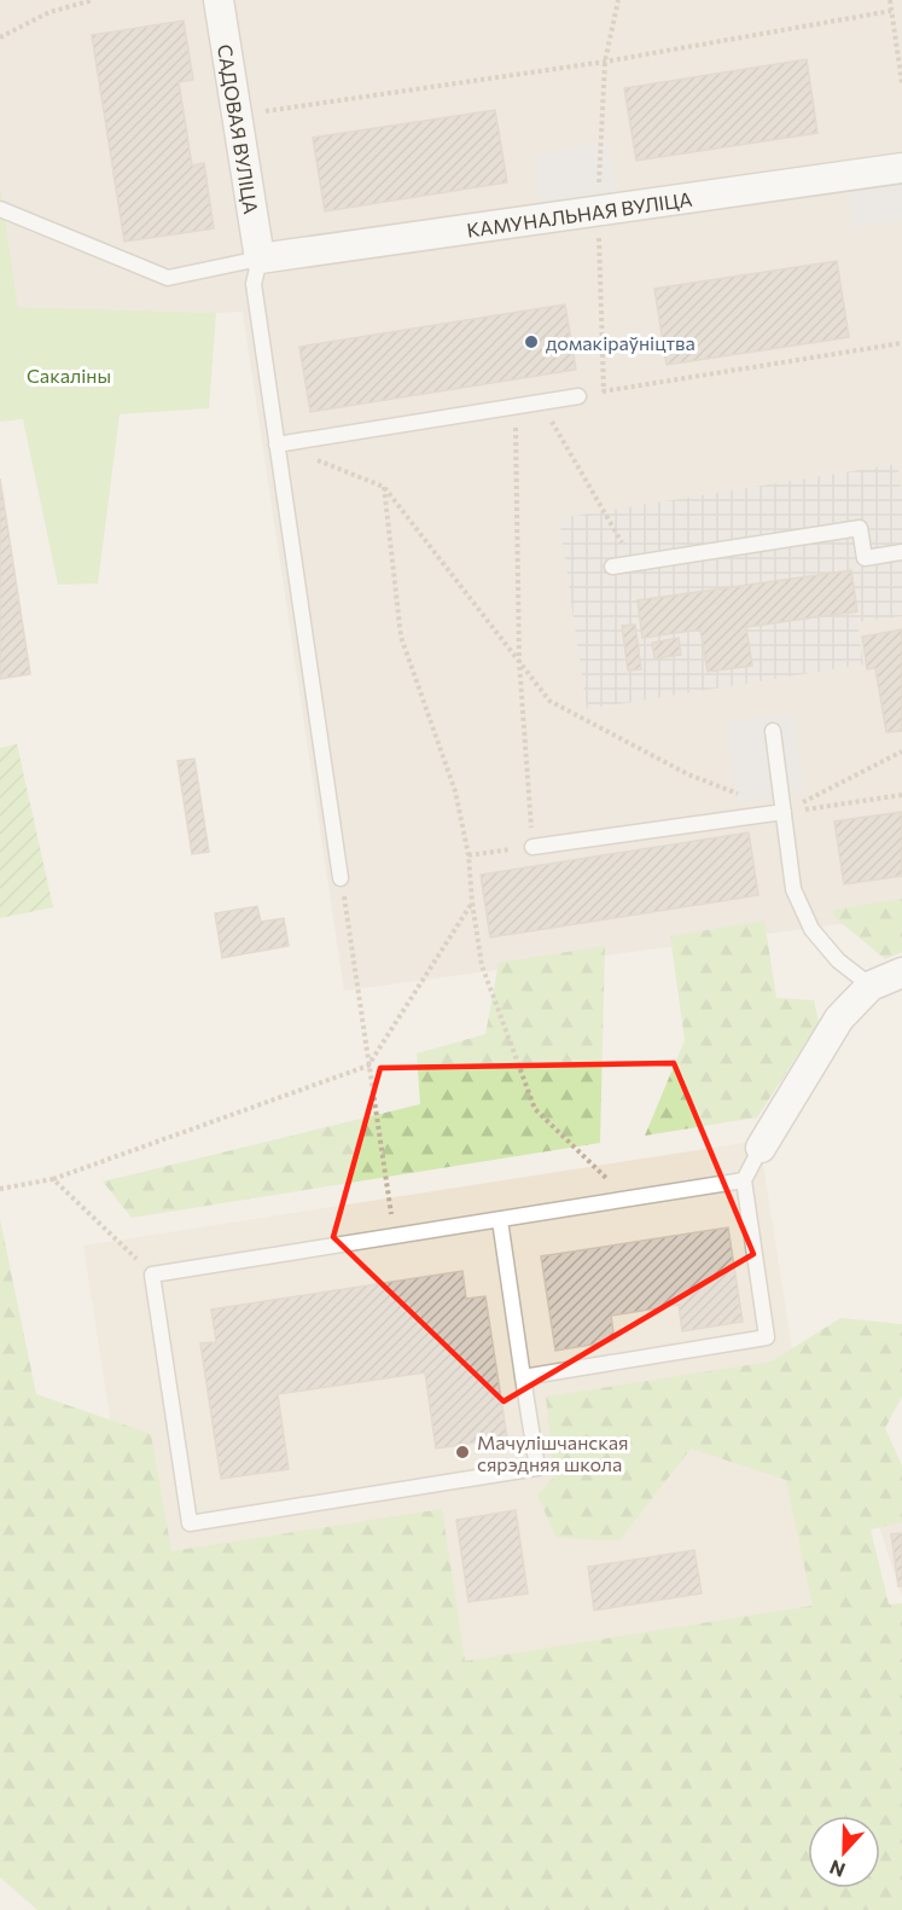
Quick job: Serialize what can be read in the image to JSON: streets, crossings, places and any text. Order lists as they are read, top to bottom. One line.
{"streets":{"street":["САДОВАЯ ВУЛІЦА","КАМУНАЛЬНАЯ ВУЛІЦА"]},"crossings":[["САДОВАЯ ВУЛІЦА","КАМУНАЛЬНАЯ ВУЛІЦА"]],"parks":["Сакаліны"],"places":["домакіраўніцтва","Мачулішчанская сярэдняя школа"],"north":"bottom"}
